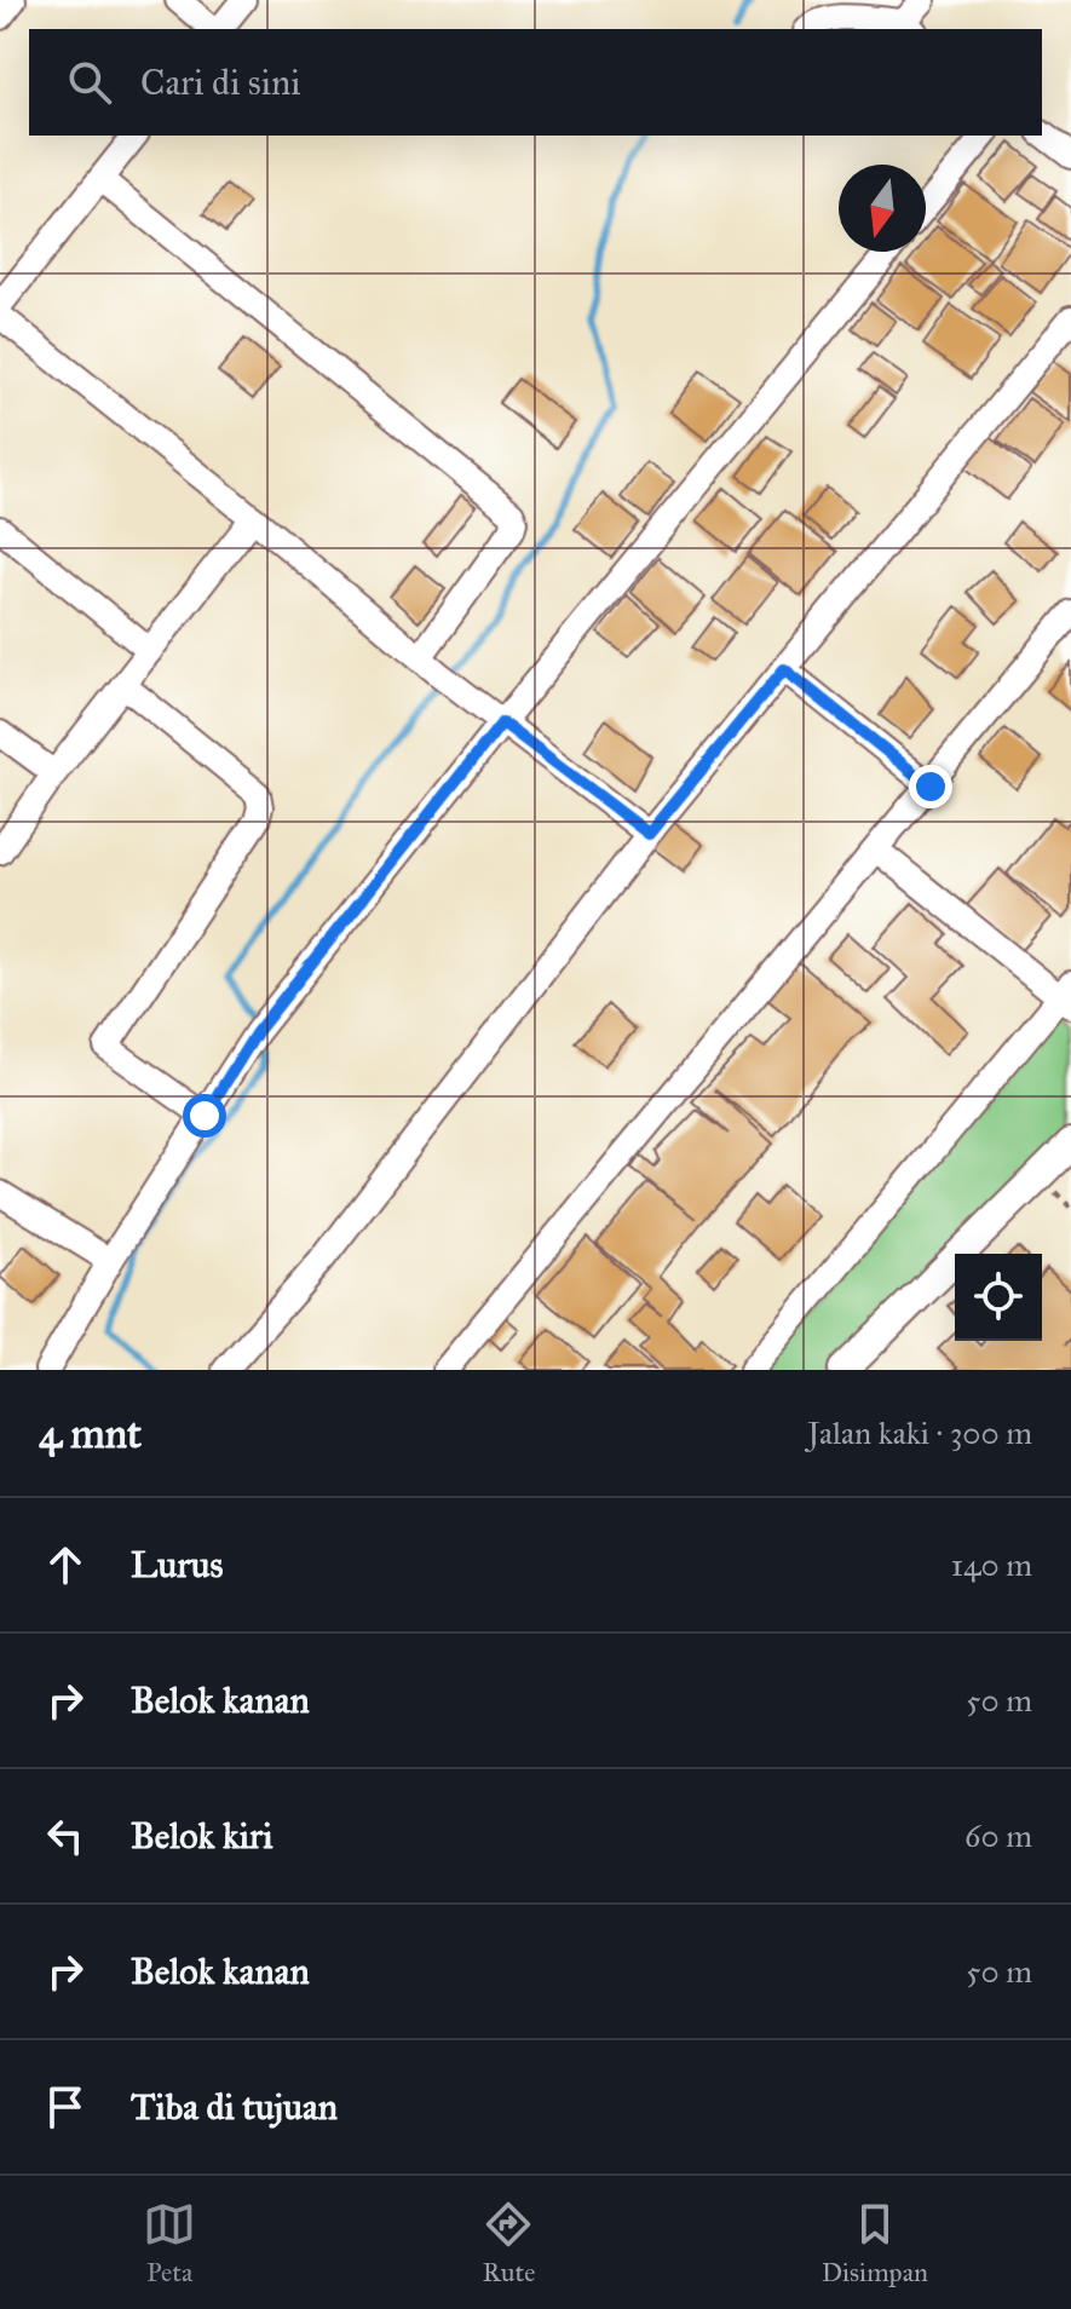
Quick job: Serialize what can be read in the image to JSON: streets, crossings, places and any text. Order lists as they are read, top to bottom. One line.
{"north":"bottom","page":{"search":"Cari di sini","heading":["4 mnt","Jalan kaki · 300 m"],"list":[["Lurus","140 m"],["Belok kanan","50 m"],["Belok kiri","60 m"],["Belok kanan","50 m"],"Tiba di tujuan"],"nav":["Peta","Rute","Disimpan"]}}
